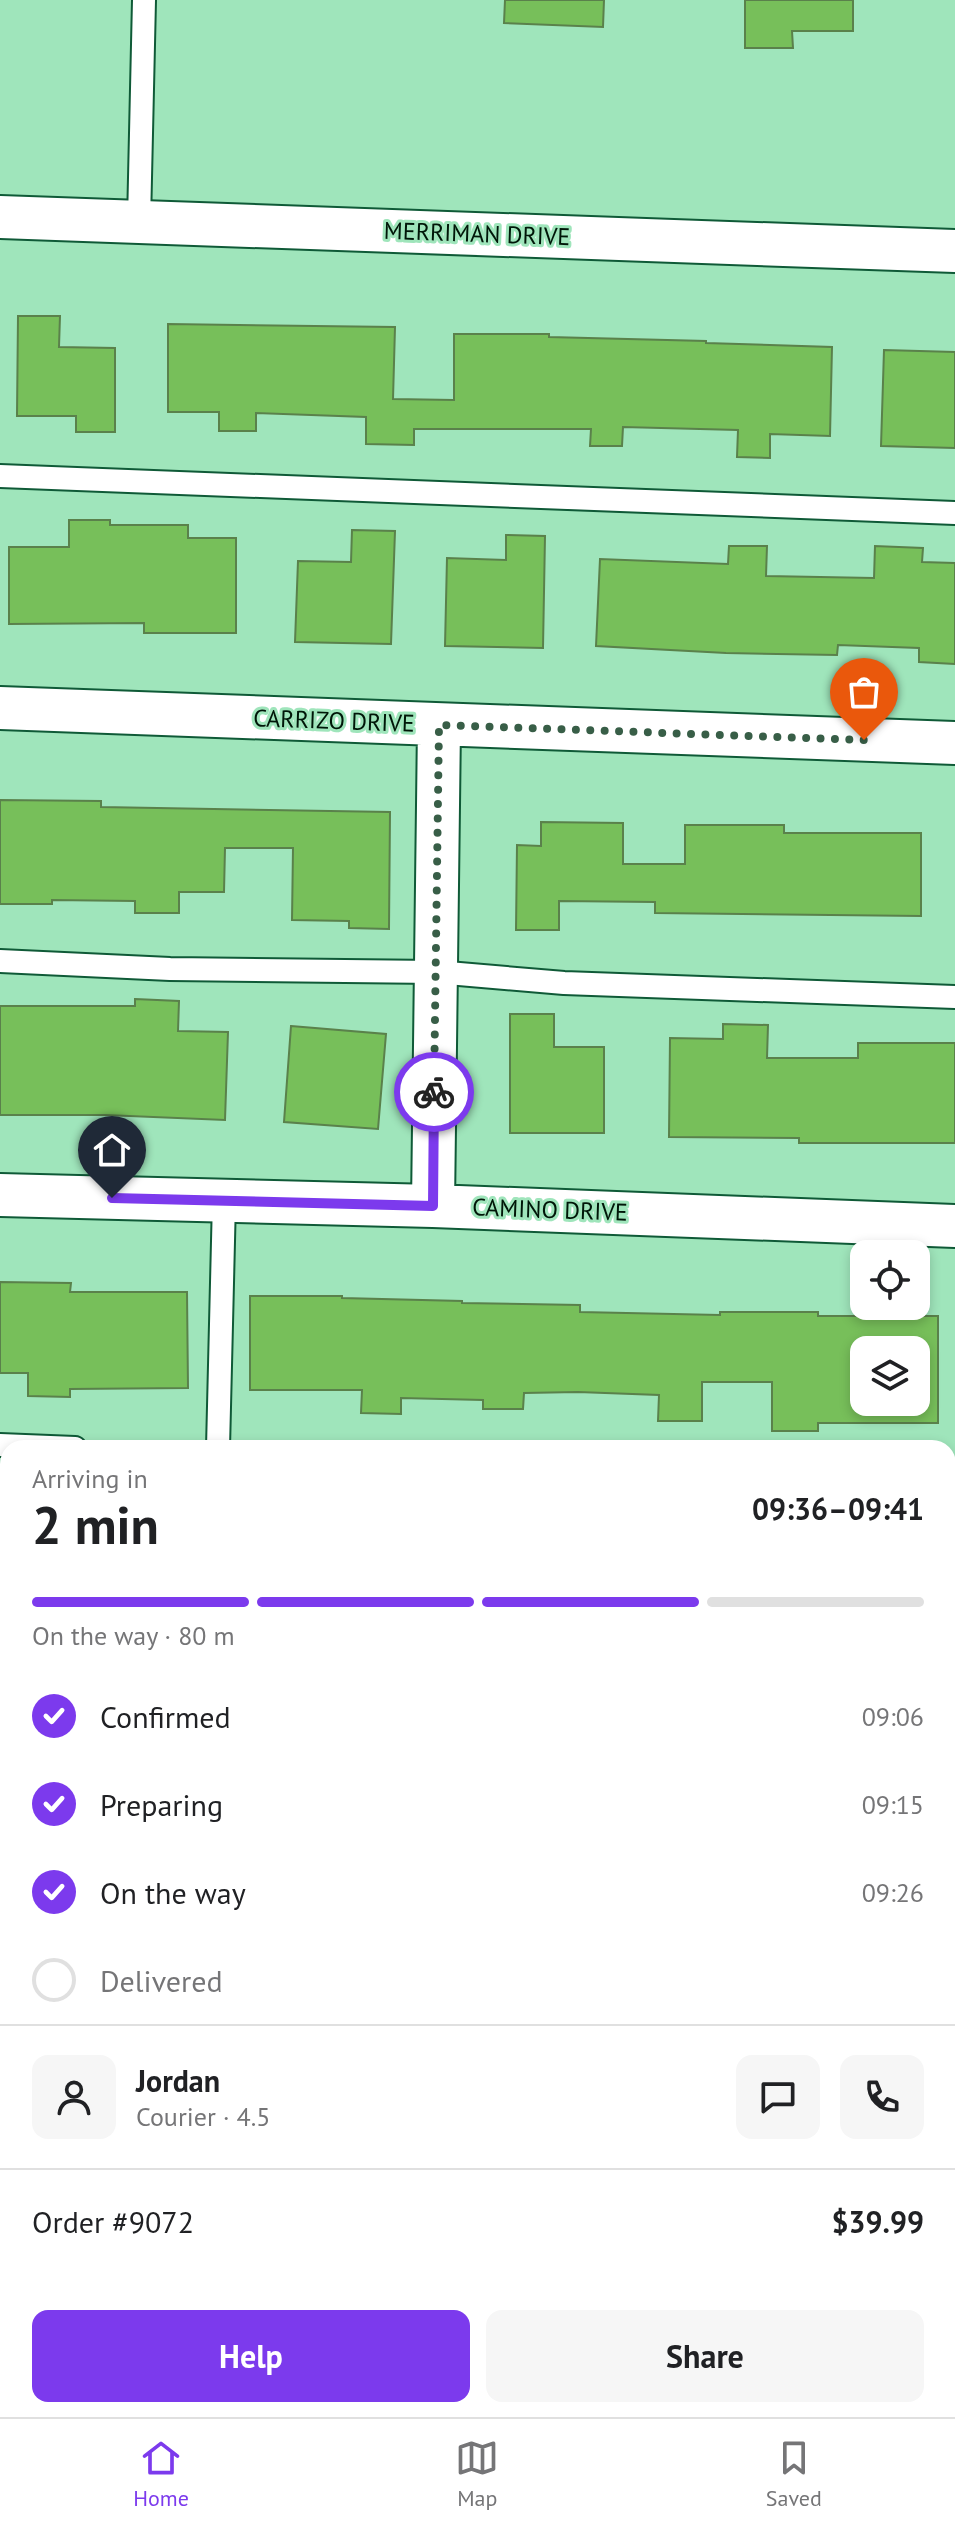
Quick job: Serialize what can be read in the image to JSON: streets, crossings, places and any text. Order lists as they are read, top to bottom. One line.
{"streets":{"street":["MERRIMAN DRIVE","CARRIZO DRIVE","CAMINO DRIVE"]},"page":{"heading":["2 min","Arriving in","09:36–09:41"],"panel":["Jordan","Courier · 4.5","Order #9072","$39.99"],"bar":"On the way · 80 m","list":[["Confirmed","09:06"],["Preparing","09:15"],["On the way","09:26"],"Delivered"],"buttons":["Help","Share"],"tabs":["Home","Map","Saved"]}}
